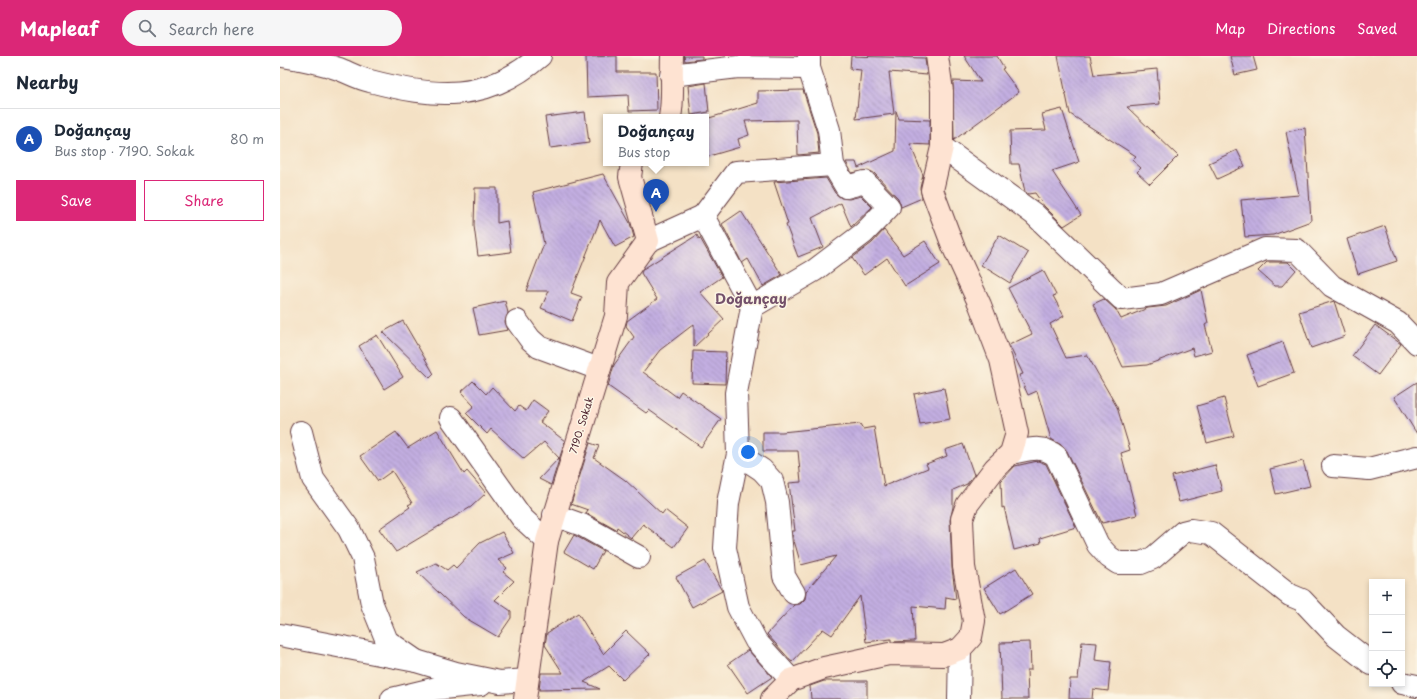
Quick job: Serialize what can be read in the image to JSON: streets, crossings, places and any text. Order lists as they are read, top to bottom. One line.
{"streets":{"street":["7190. Sokak"]},"districts":["Doğançay"],"page":{"header":"Mapleaf","search":"Search here","nav":["Map","Directions","Saved"],"heading":"Nearby","list":[{"mark":"A","name":"Doğançay","note":"Bus stop · 7190. Sokak","value":"80 m"}],"popup":["Doğançay","Bus stop"],"buttons":["Save","Share"],"pins":"A","map_buttons":["+","−"]}}
